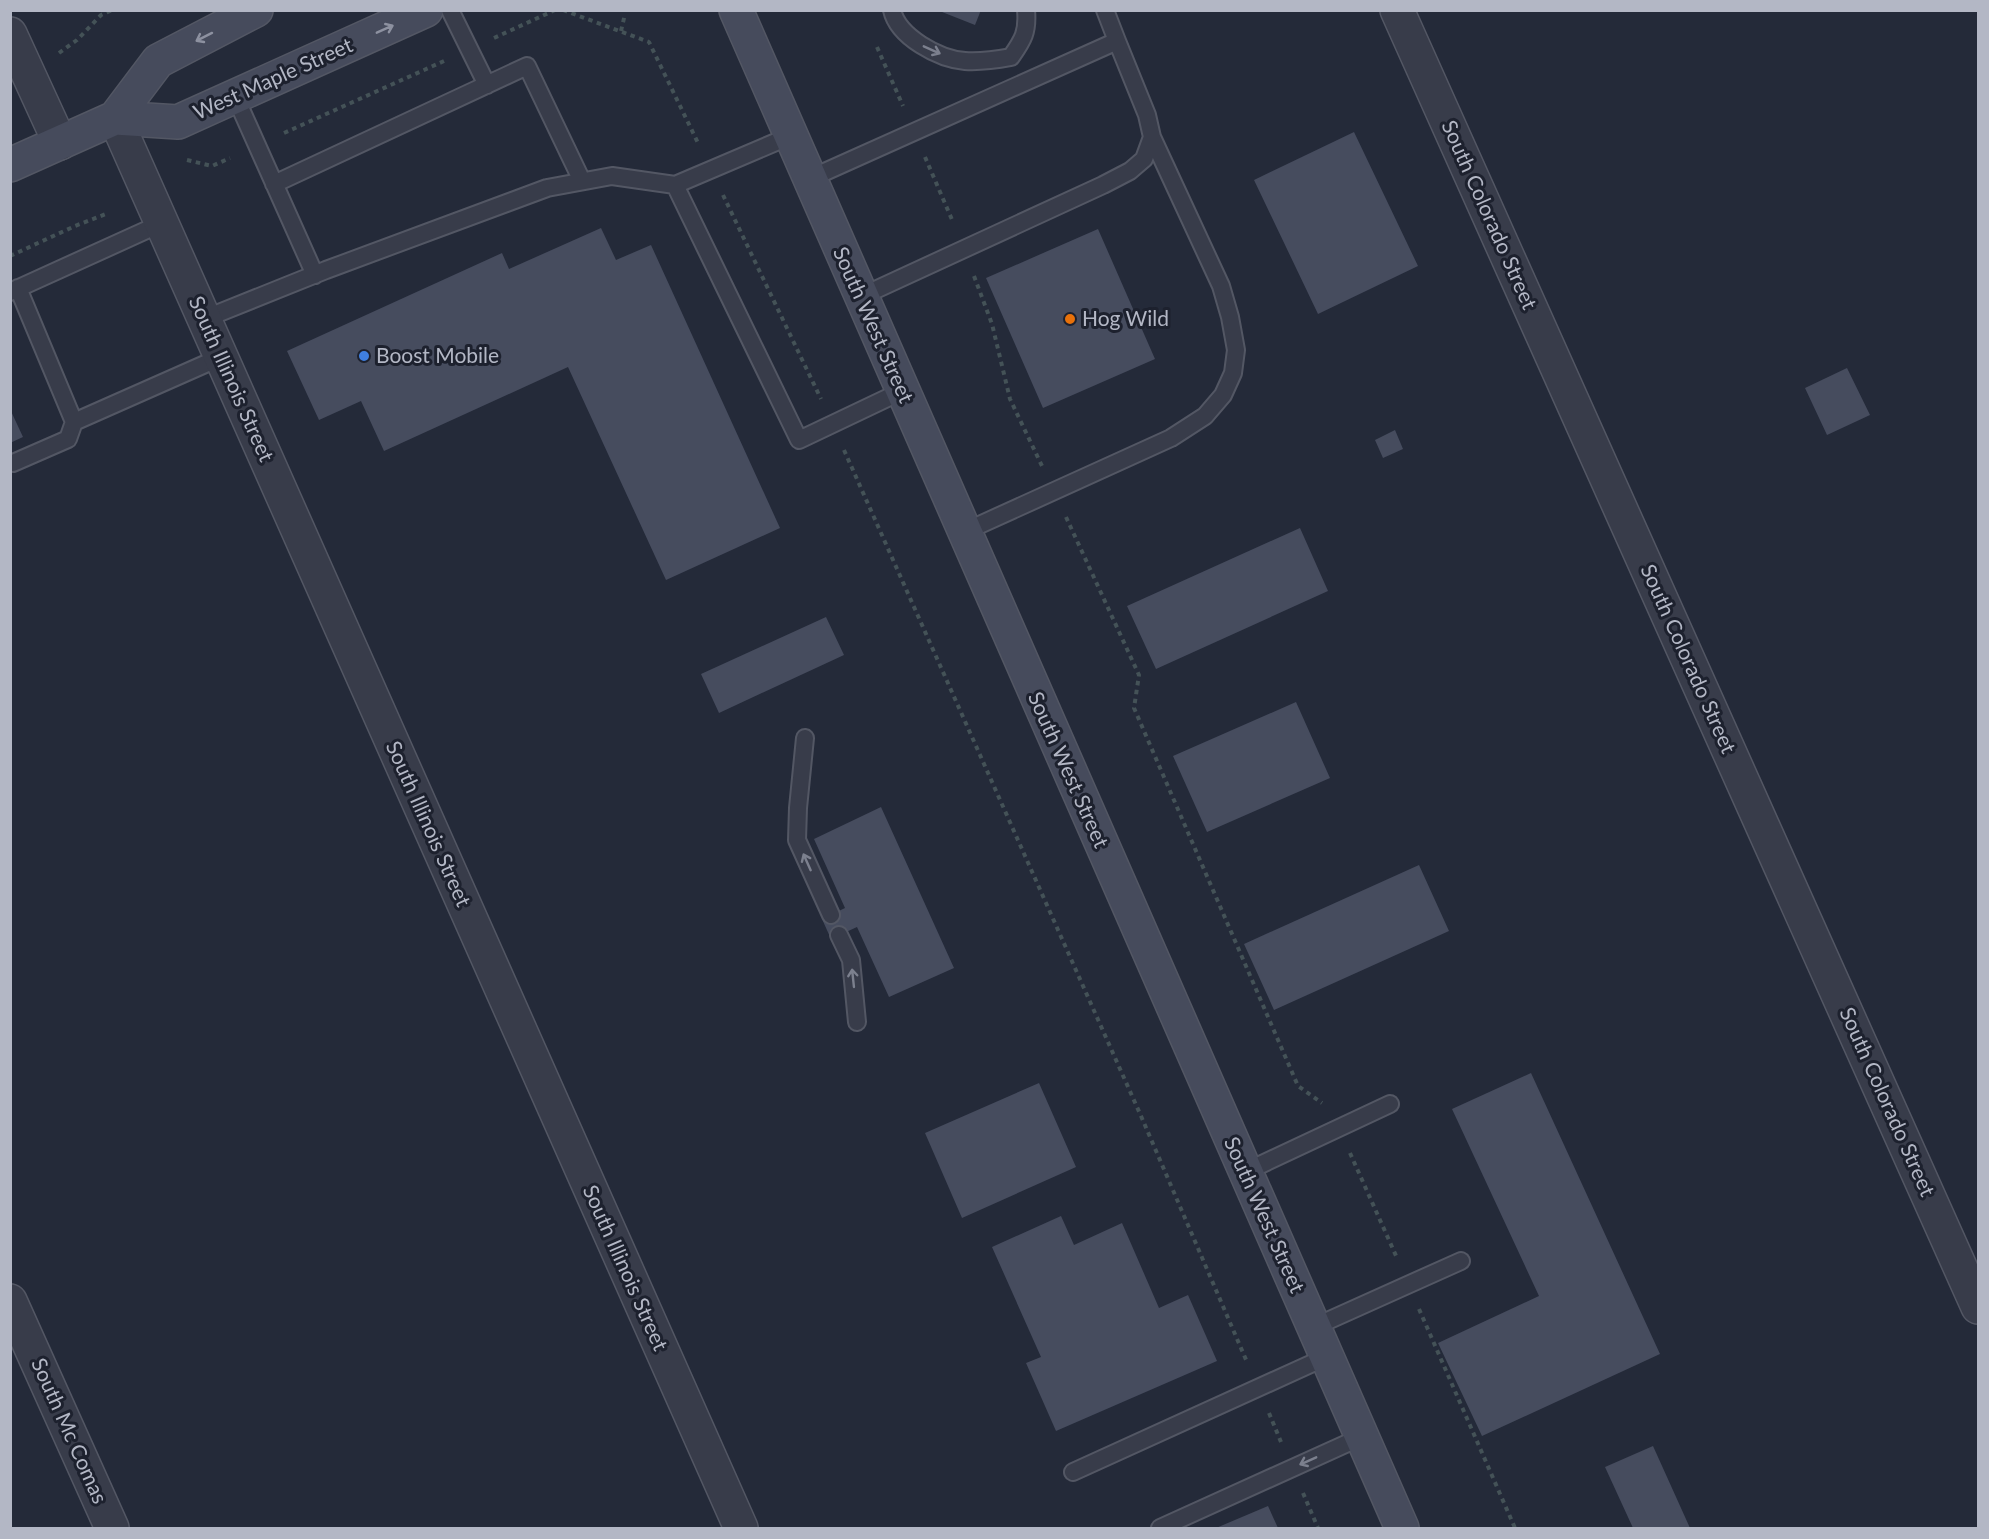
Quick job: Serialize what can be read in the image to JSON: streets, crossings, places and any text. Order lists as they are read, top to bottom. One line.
{"streets":{"main road":["West Maple Street","South West Street"],"street":["South Colorado Street","South Illinois Street","South Mc Comas"]},"crossings":[["West Maple Street","South Illinois Street"]],"places":["Hog Wild","Boost Mobile"]}
